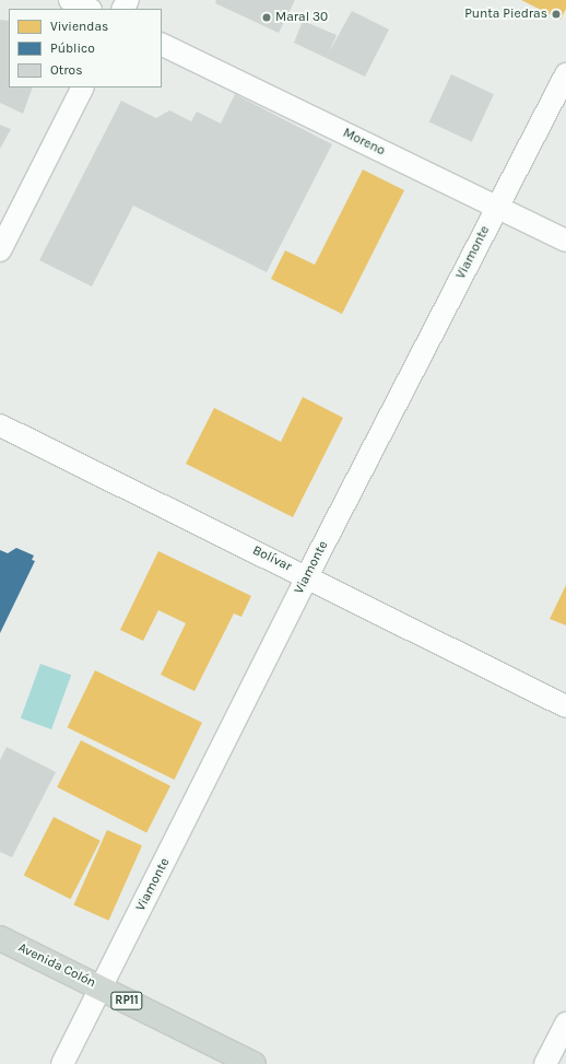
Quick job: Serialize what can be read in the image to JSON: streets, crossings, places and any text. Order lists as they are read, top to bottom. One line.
{"streets":{"main road":["Avenida Colón","RP11"],"street":["Moreno","Viamonte","Bolívar"]},"crossings":[["Moreno","Viamonte"],["Viamonte","Bolívar"],["Viamonte","Avenida Colón"]],"places":["Punta Piedras","Maral 30"],"legend":["Viviendas","Público","Otros"]}
